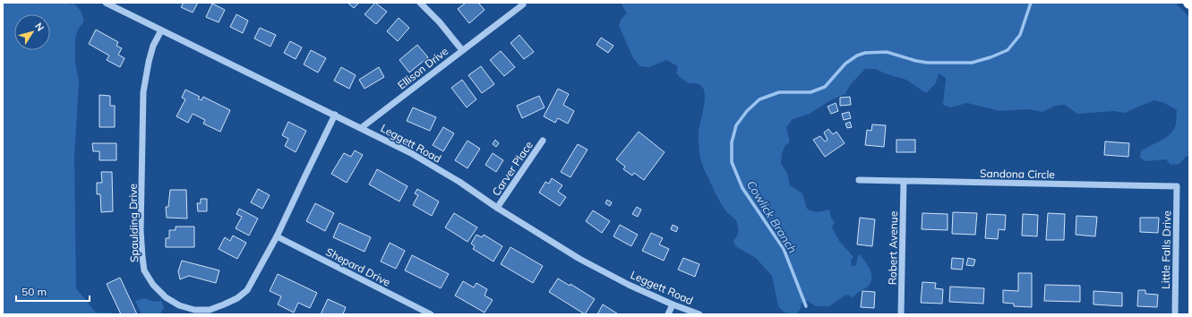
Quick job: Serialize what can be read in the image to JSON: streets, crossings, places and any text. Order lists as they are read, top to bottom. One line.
{"streets":{"street":["Ellison Drive","Leggett Road","Carver Place","Sandona Circle","Spaulding Drive","Robert Avenue","Little Falls Drive","Shepard Drive"]},"crossings":[["Ellison Drive","Leggett Road"],["Leggett Road","Carver Place"],["Leggett Road","Spaulding Drive"],["Sandona Circle","Robert Avenue"],["Sandona Circle","Little Falls Drive"],["Spaulding Drive","Shepard Drive"]],"water":["Cowlick Branch"],"scale_bar":"50 m","north":"top right"}
